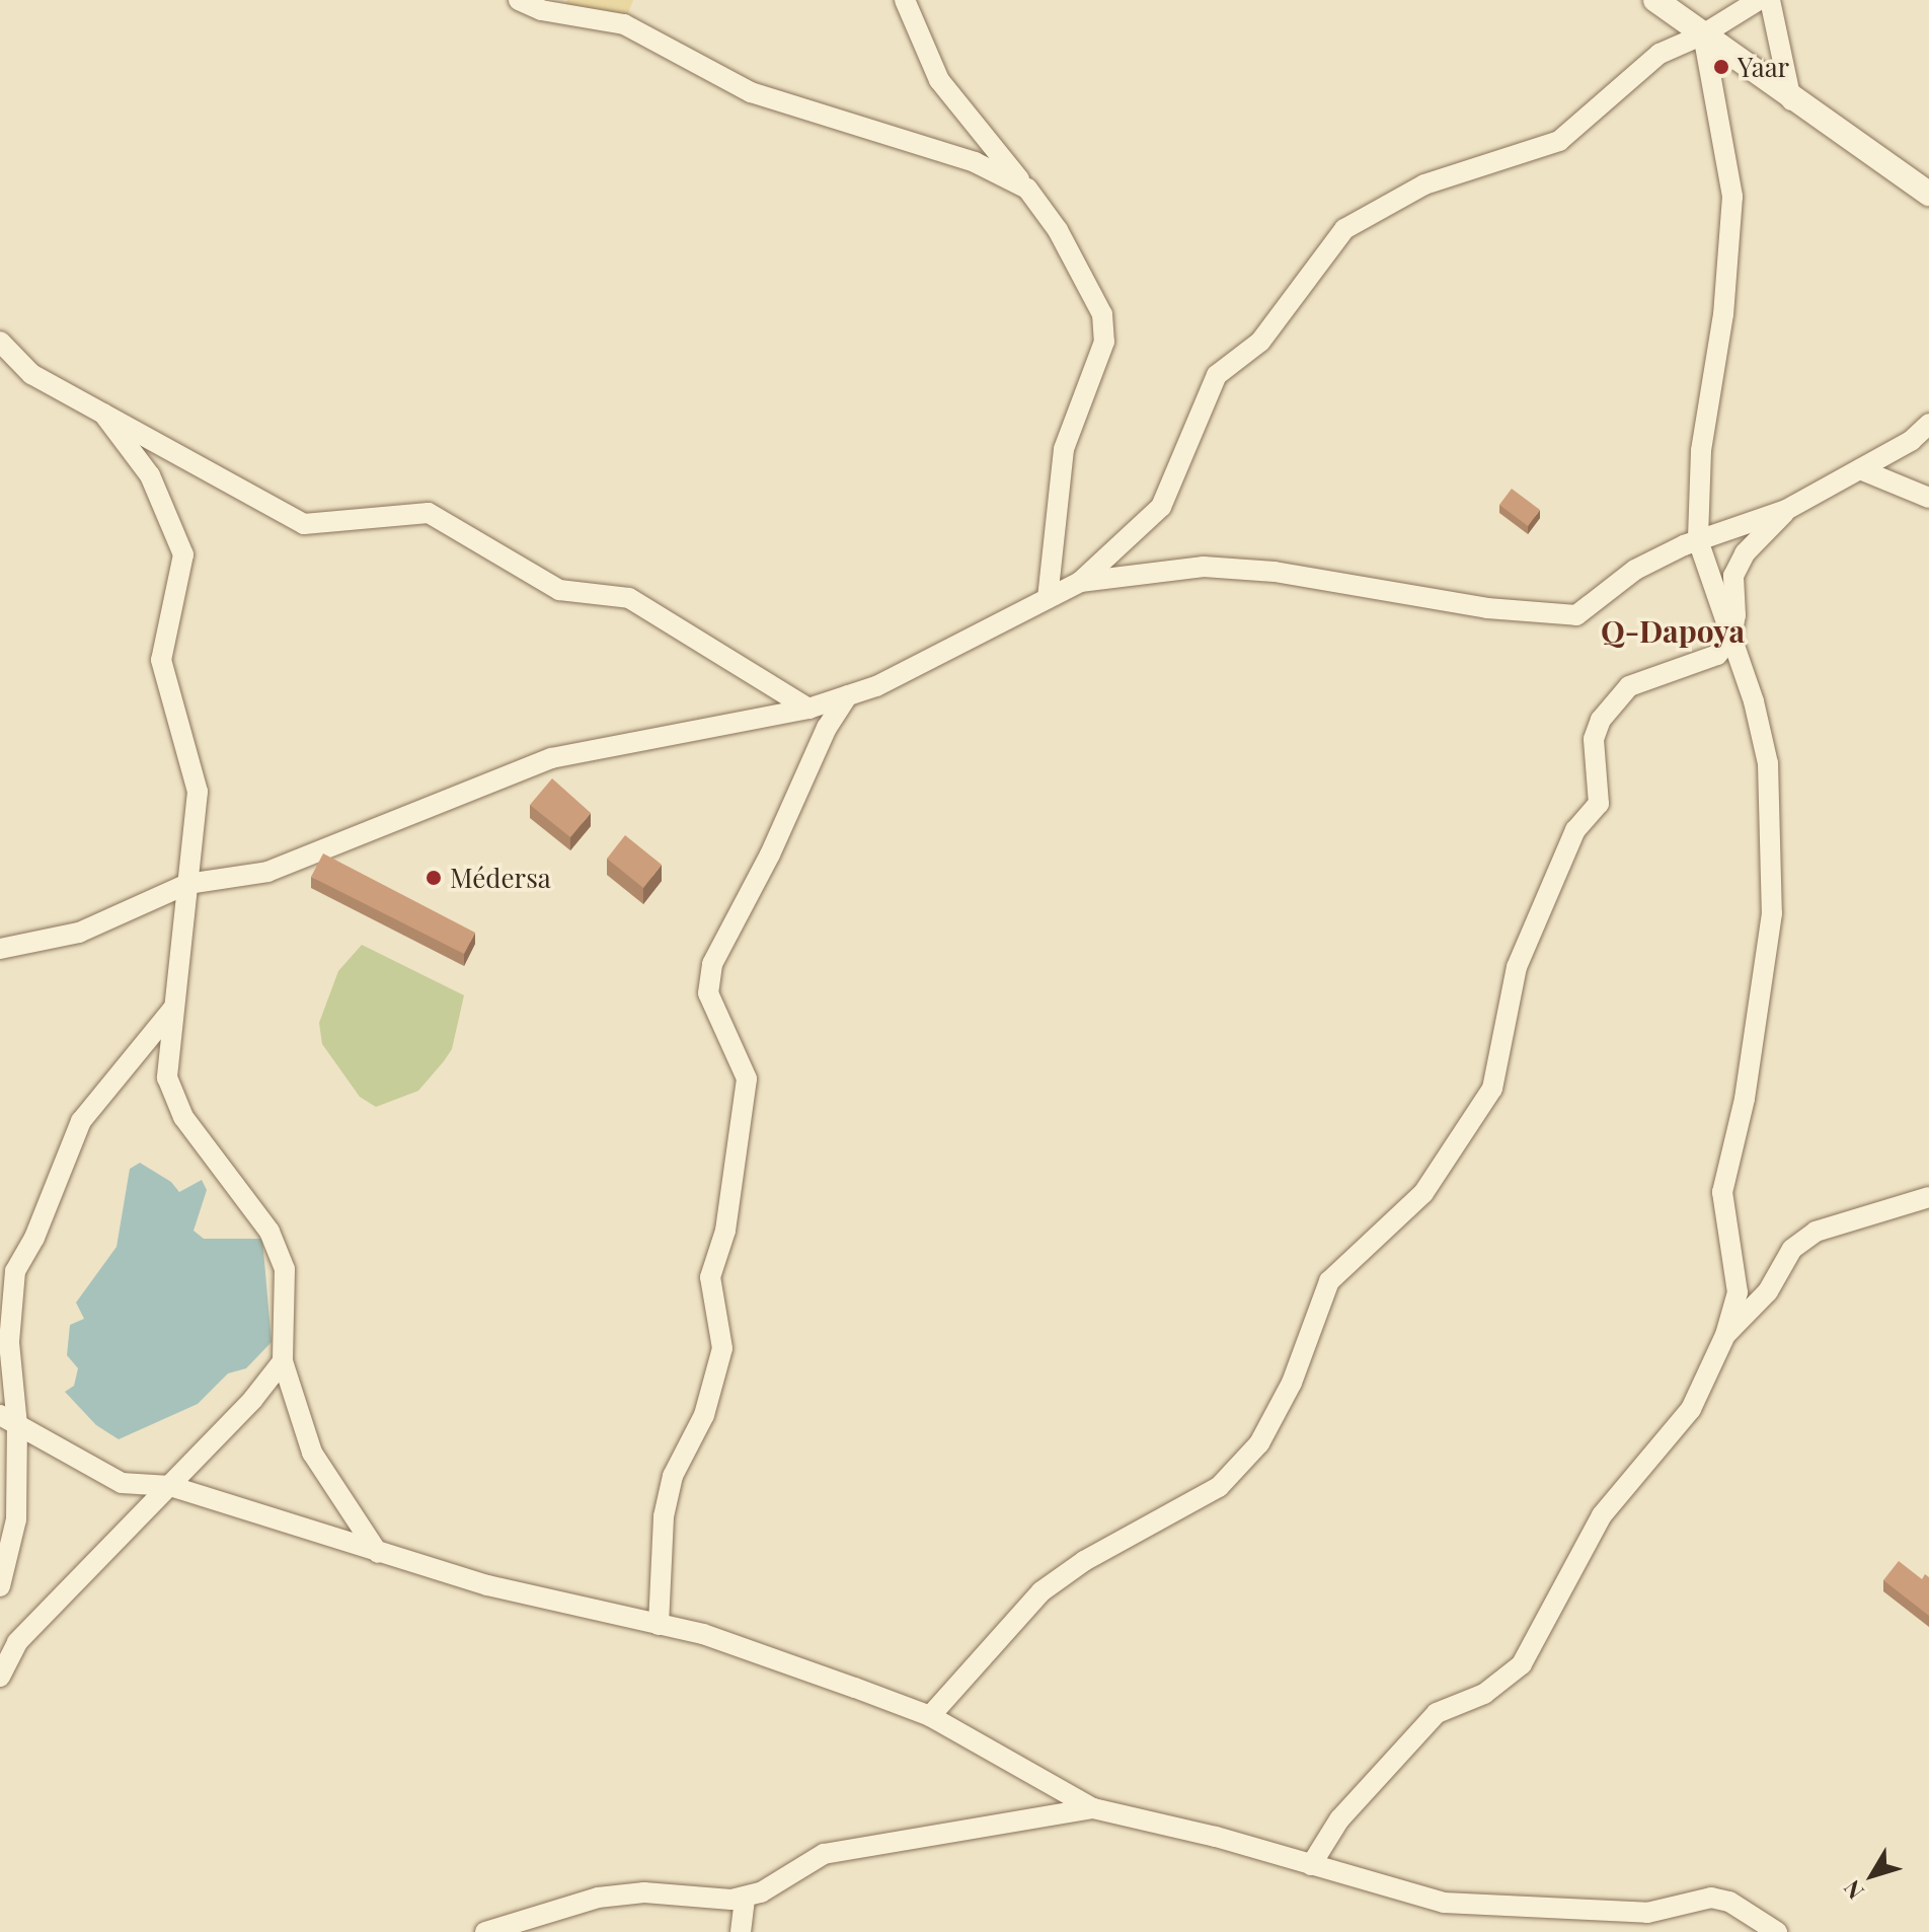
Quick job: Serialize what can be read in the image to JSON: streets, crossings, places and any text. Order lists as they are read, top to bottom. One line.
{"districts":["Q-Dapoya"],"places":["Yaar","Médersa"],"north":"bottom left"}
